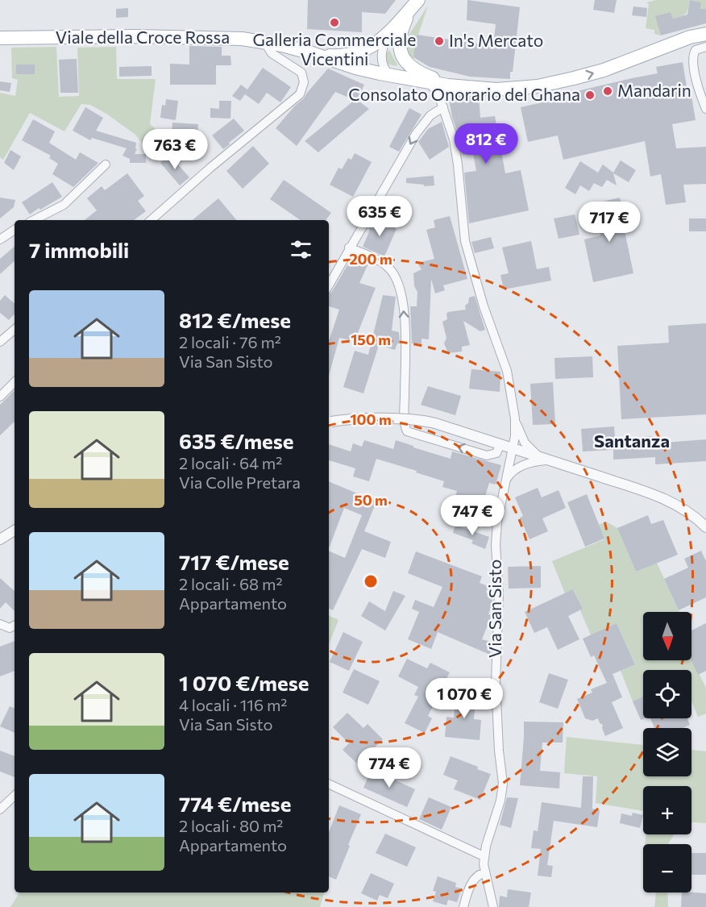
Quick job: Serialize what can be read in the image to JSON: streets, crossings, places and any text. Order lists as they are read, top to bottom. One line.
{"streets":{"main road":["Viale della Croce Rossa"],"street":["Via San Sisto"]},"crossings":[["Viale della Croce Rossa","Via San Sisto"]],"one_way":["Viale della Croce Rossa"],"districts":["Santanza"],"places":["Galleria Commerciale Vicentini","In's Mercato","Mandarin","Consolato Onorario del Ghana"],"north":"bottom","page":{"price":["812 €","763 €","635 €","717 €","747 €","1 070 €","774 €"],"heading":"7 immobili","list":[{"name":"812 €/mese","note":"2 locali · 76 m² · Via San Sisto"},{"name":"635 €/mese","note":"2 locali · 64 m² · Via Colle Pretara"},{"name":"717 €/mese","note":"2 locali · 68 m² · Appartamento"},{"name":"1 070 €/mese","note":"4 locali · 116 m² · Via San Sisto"},{"name":"774 €/mese","note":"2 locali · 80 m² · Appartamento"}],"map_buttons":["+","−"]},"rings":["200 m","150 m","100 m","50 m"]}
